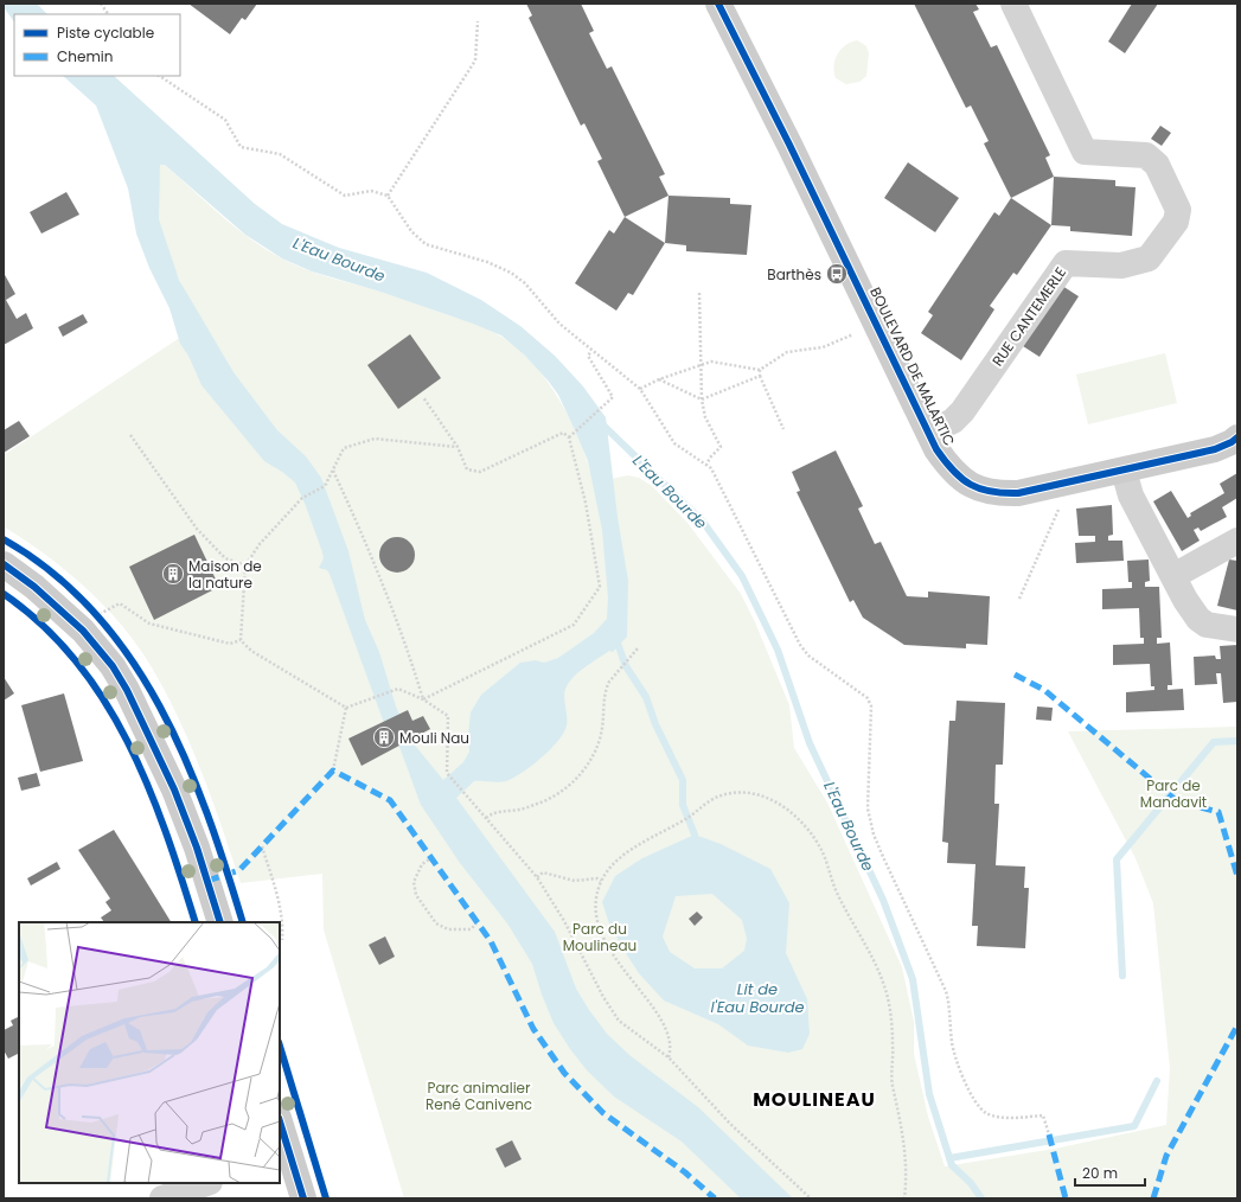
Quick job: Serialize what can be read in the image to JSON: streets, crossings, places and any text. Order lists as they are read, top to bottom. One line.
{"streets":{"street":["RUE CANTEMERLE","BOULEVARD DE MALARTIC"]},"crossings":[["RUE CANTEMERLE","BOULEVARD DE MALARTIC"]],"districts":["MOULINEAU"],"water":["L'Eau Bourde","Lit de l'Eau Bourde"],"parks":["Parc de Mandavit","Parc du Moulineau","Parc animalier René Canivenc"],"places":{"bus stop":["Barthès"],"building":["Maison de la nature","Mouli Nau"]},"legend":["Piste cyclable","Chemin"],"scale_bar":"20 m"}
